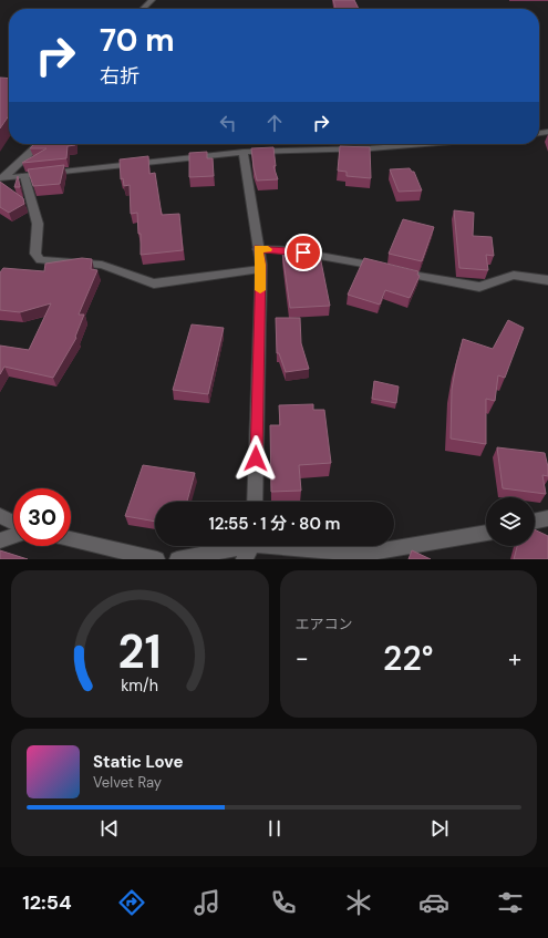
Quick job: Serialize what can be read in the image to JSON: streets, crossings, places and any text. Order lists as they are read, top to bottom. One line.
{"page":{"turn":["70 m","右折"],"limit":"30","trip":"12:55 · 1 分 · 80 m","tile":"エアコン","heat":["−","22°","+"],"song":["Static Love","Velvet Ray"],"tabs":"12:54","gauge":["21","km/h"]}}
